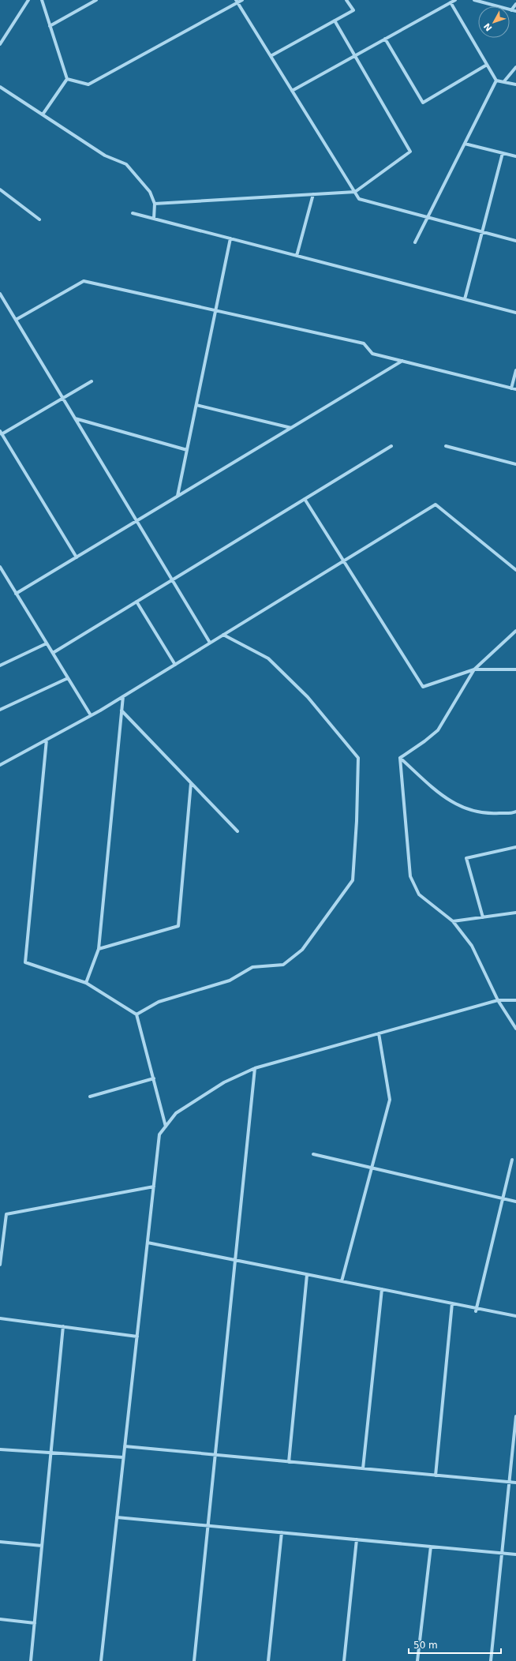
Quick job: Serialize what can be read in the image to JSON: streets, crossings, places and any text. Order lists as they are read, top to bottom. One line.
{"scale_bar":"50 m","north":"bottom left"}
